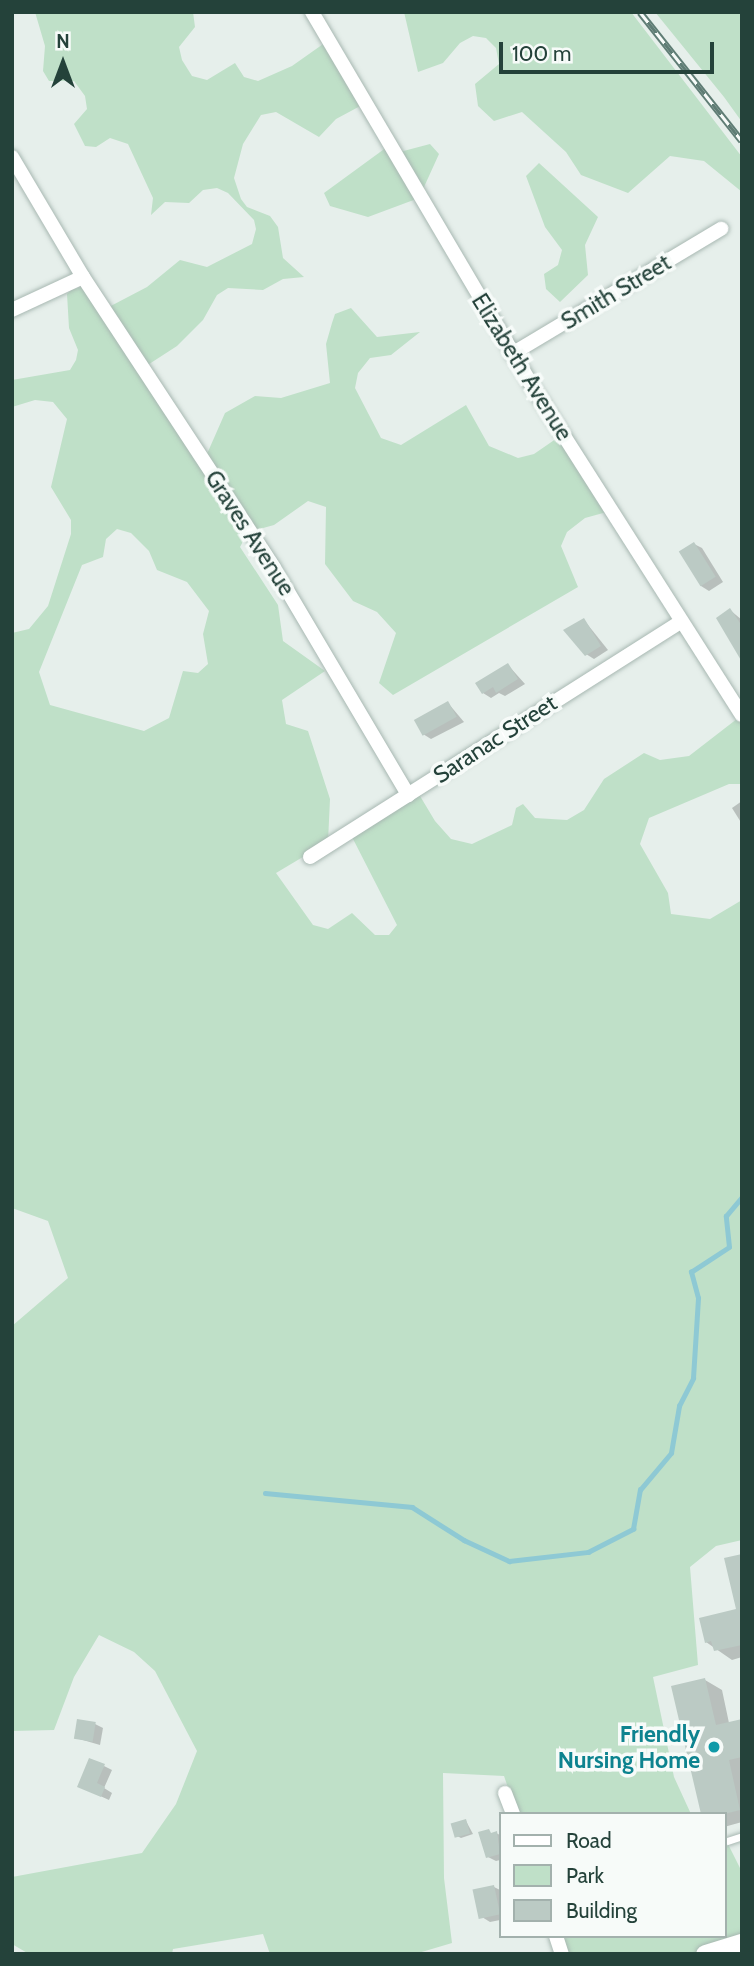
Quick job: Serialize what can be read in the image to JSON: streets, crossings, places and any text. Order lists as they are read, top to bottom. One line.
{"streets":{"street":["Smith Street","Elizabeth Avenue","Graves Avenue","Saranac Street"]},"crossings":[["Smith Street","Elizabeth Avenue"],["Elizabeth Avenue","Saranac Street"],["Graves Avenue","Saranac Street"]],"places":["Friendly Nursing Home"],"legend":["Road","Park","Building"],"scale_bar":"100 m","north":"top"}
